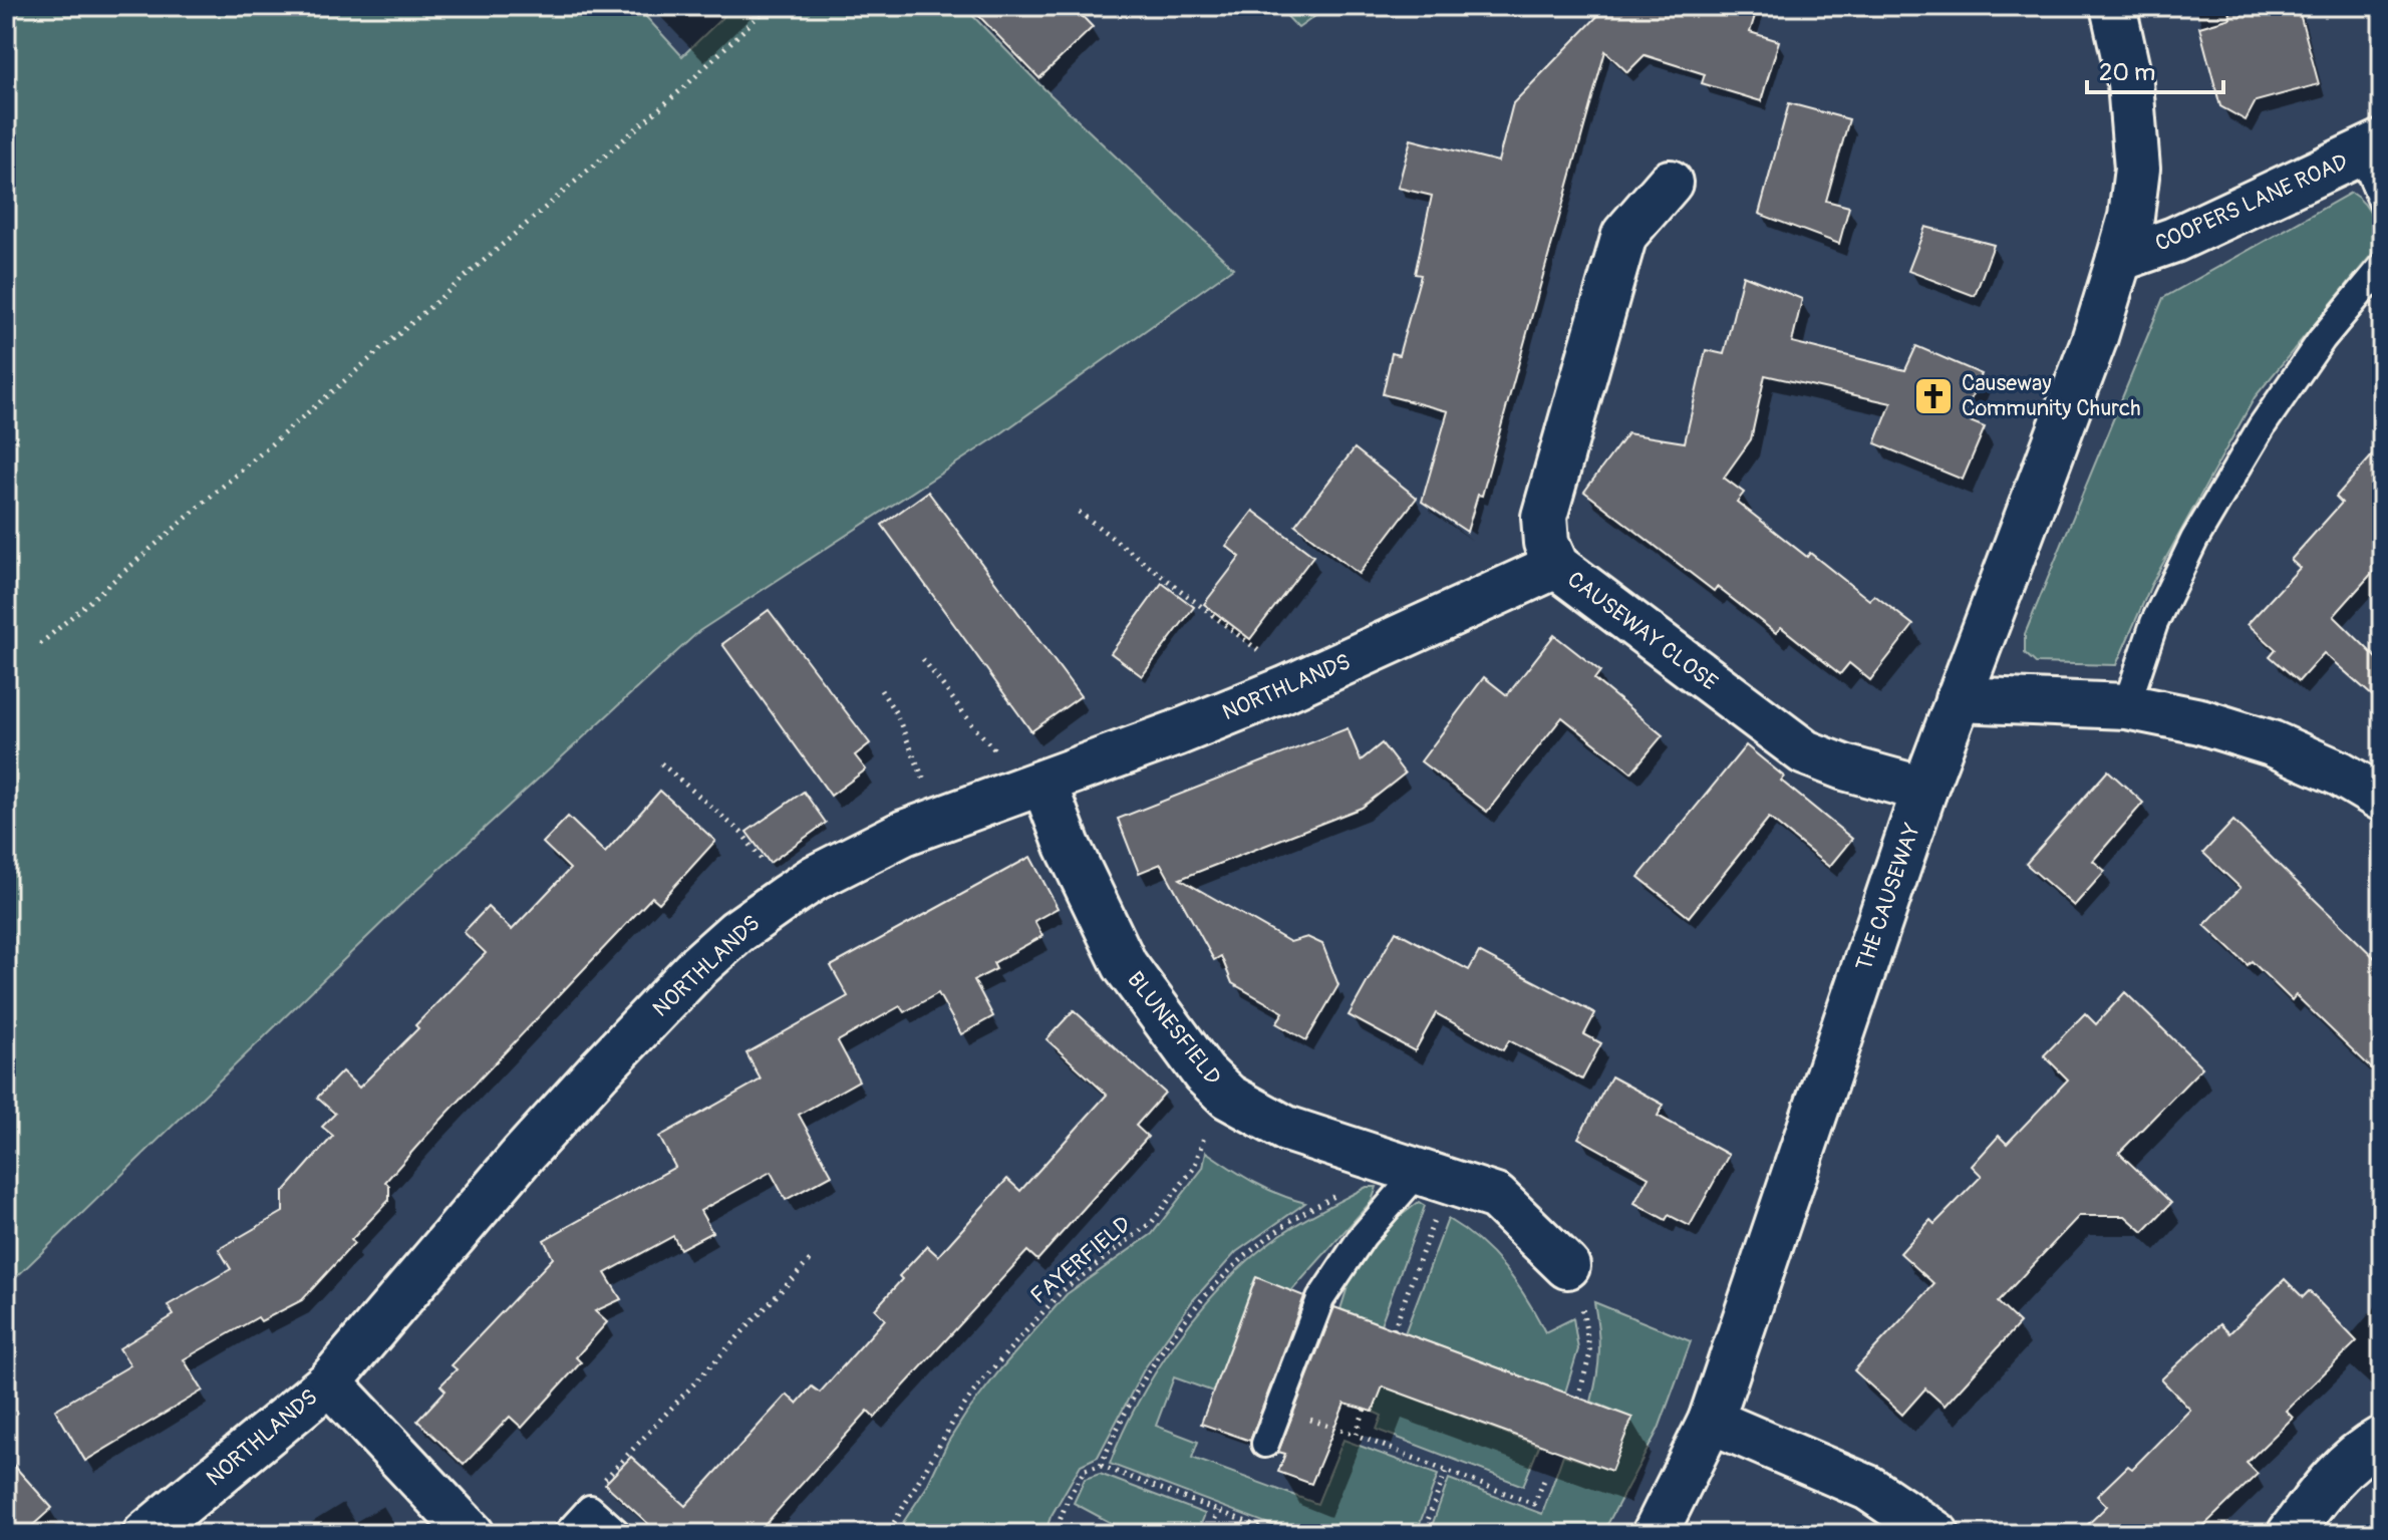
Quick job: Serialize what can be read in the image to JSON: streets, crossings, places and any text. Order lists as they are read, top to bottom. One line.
{"streets":{"street":["COOPERS LANE ROAD","CAUSEWAY CLOSE","NORTHLANDS","THE CAUSEWAY","BLUNESFIELD"],"path":["FAYERFIELD"]},"crossings":[["COOPERS LANE ROAD","THE CAUSEWAY"],["CAUSEWAY CLOSE","NORTHLANDS"],["CAUSEWAY CLOSE","THE CAUSEWAY"],["NORTHLANDS","BLUNESFIELD"],["BLUNESFIELD","FAYERFIELD"]],"places":{"church":["Causeway Community Church"]},"scale_bar":"20 m"}
